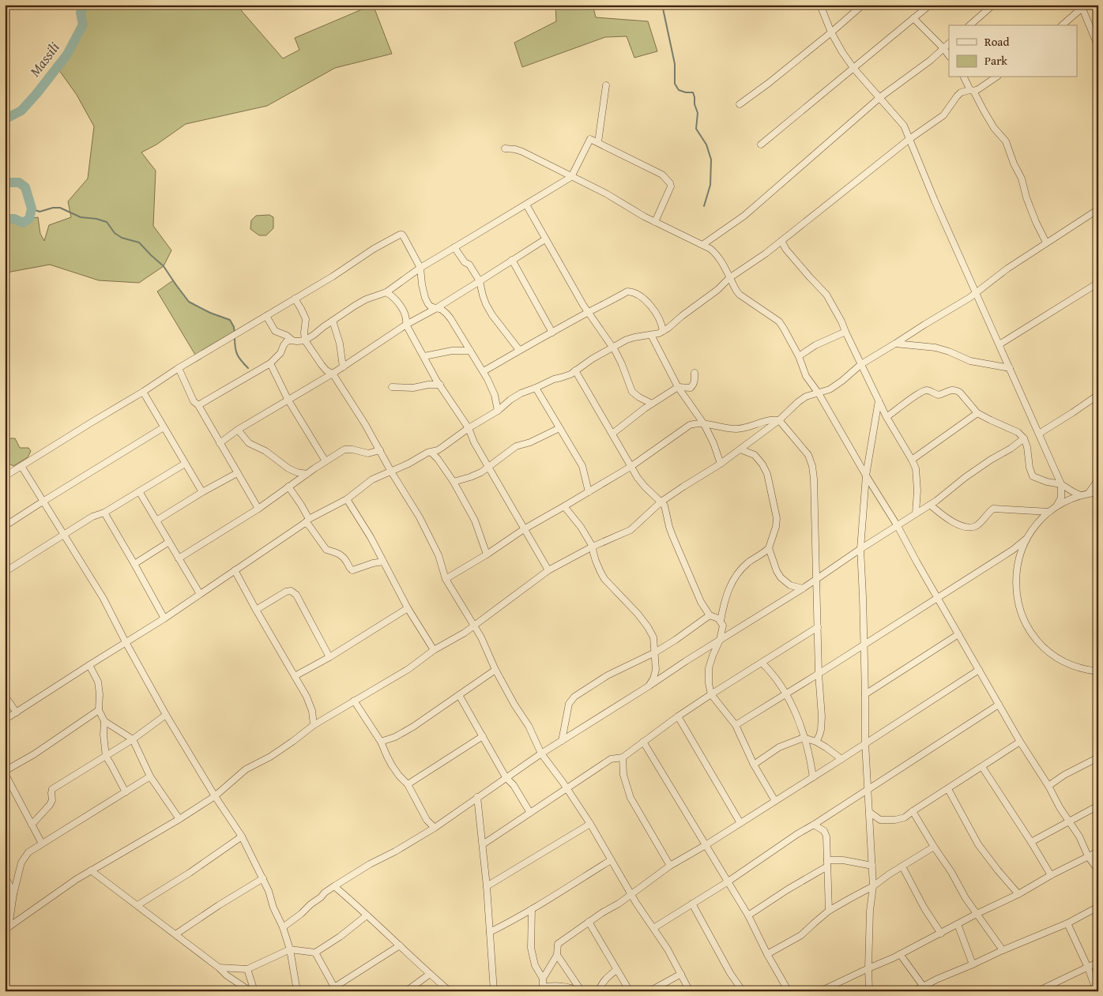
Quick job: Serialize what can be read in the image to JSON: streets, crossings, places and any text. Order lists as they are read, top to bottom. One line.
{"water":["Massili"],"legend":["Road","Park"]}
